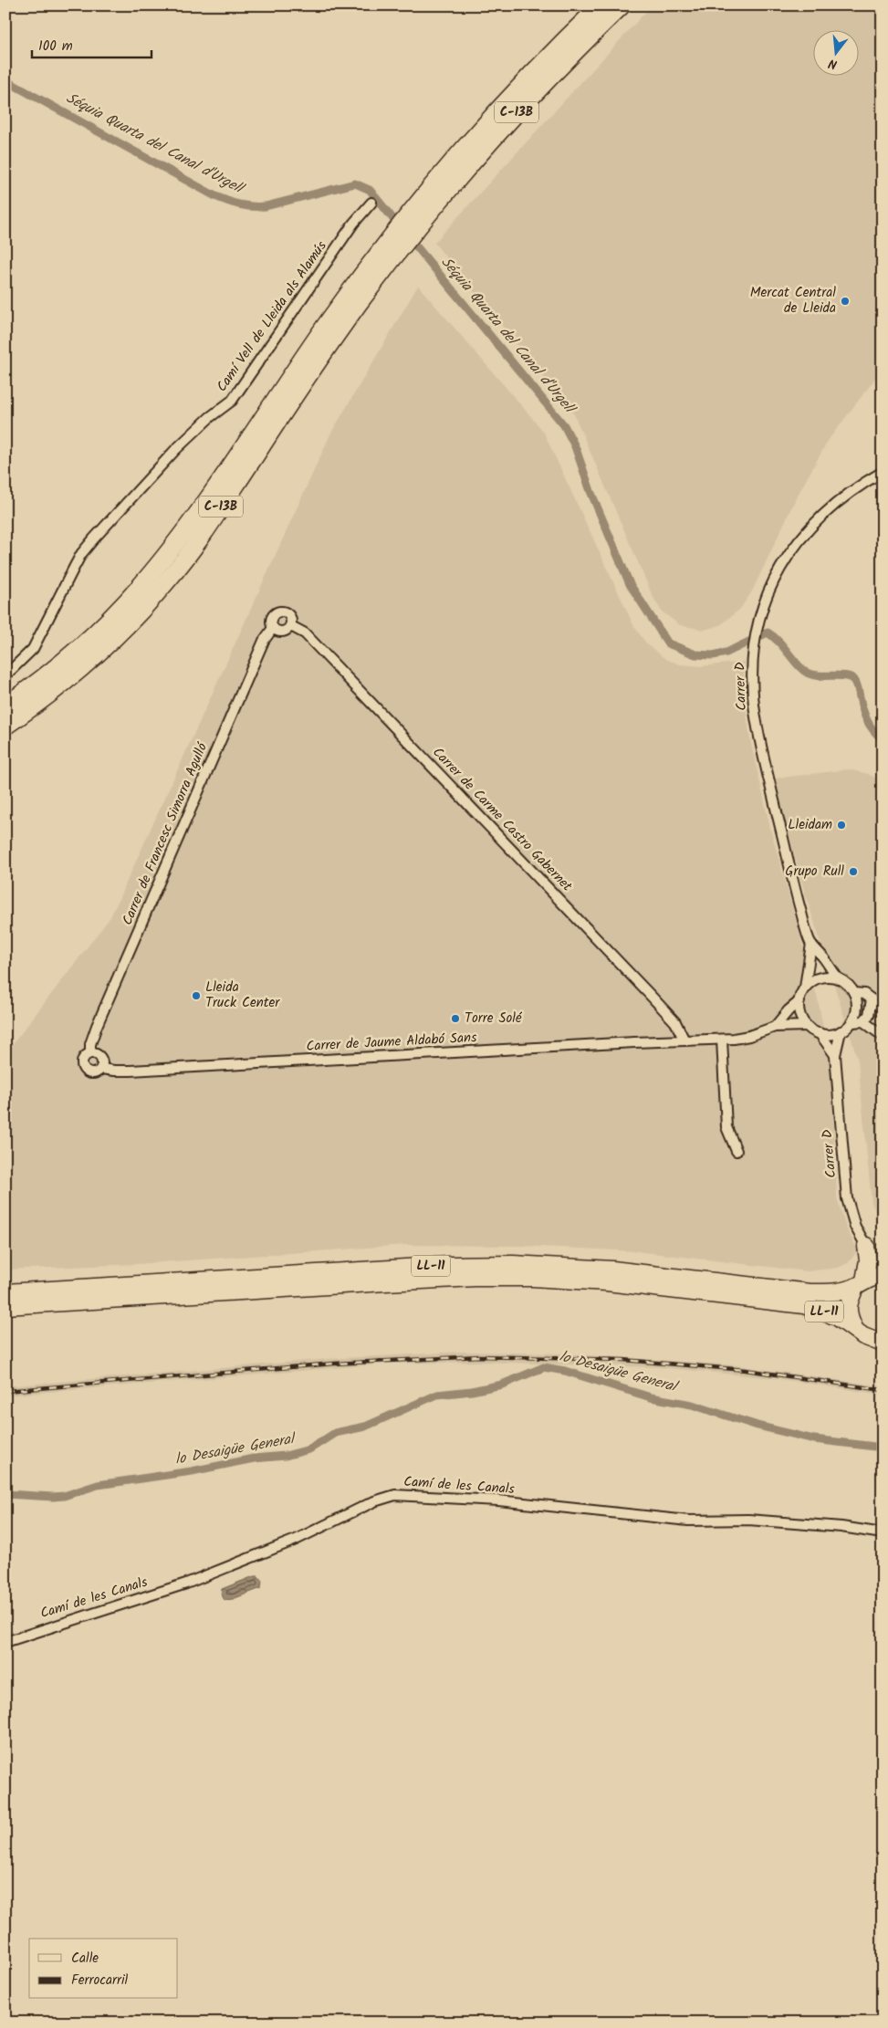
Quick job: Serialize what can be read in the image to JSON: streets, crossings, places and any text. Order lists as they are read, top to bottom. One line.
{"streets":{"highway":["C-13B","LL-11"],"street":["Camí Vell de Lleida als Alamús","Carrer D","Carrer de Carme Castro Gabernet","Carrer de Francesc Simorra Agulló","Carrer de Jaume Aldabó Sans","Camí de les Canals"]},"crossings":[["Carrer de Carme Castro Gabernet","Carrer de Francesc Simorra Agulló"],["Carrer de Carme Castro Gabernet","Carrer de Jaume Aldabó Sans"],["Carrer de Francesc Simorra Agulló","Carrer de Jaume Aldabó Sans"]],"water":["Séquia Quarta del Canal d'Urgell","lo Desaigüe General"],"places":["Mercat Central de Lleida","Lleidam","Grupo Rull","Lleida Truck Center","Torre Solé"],"legend":["Calle","Ferrocarril"],"scale_bar":"100 m","north":"bottom"}
